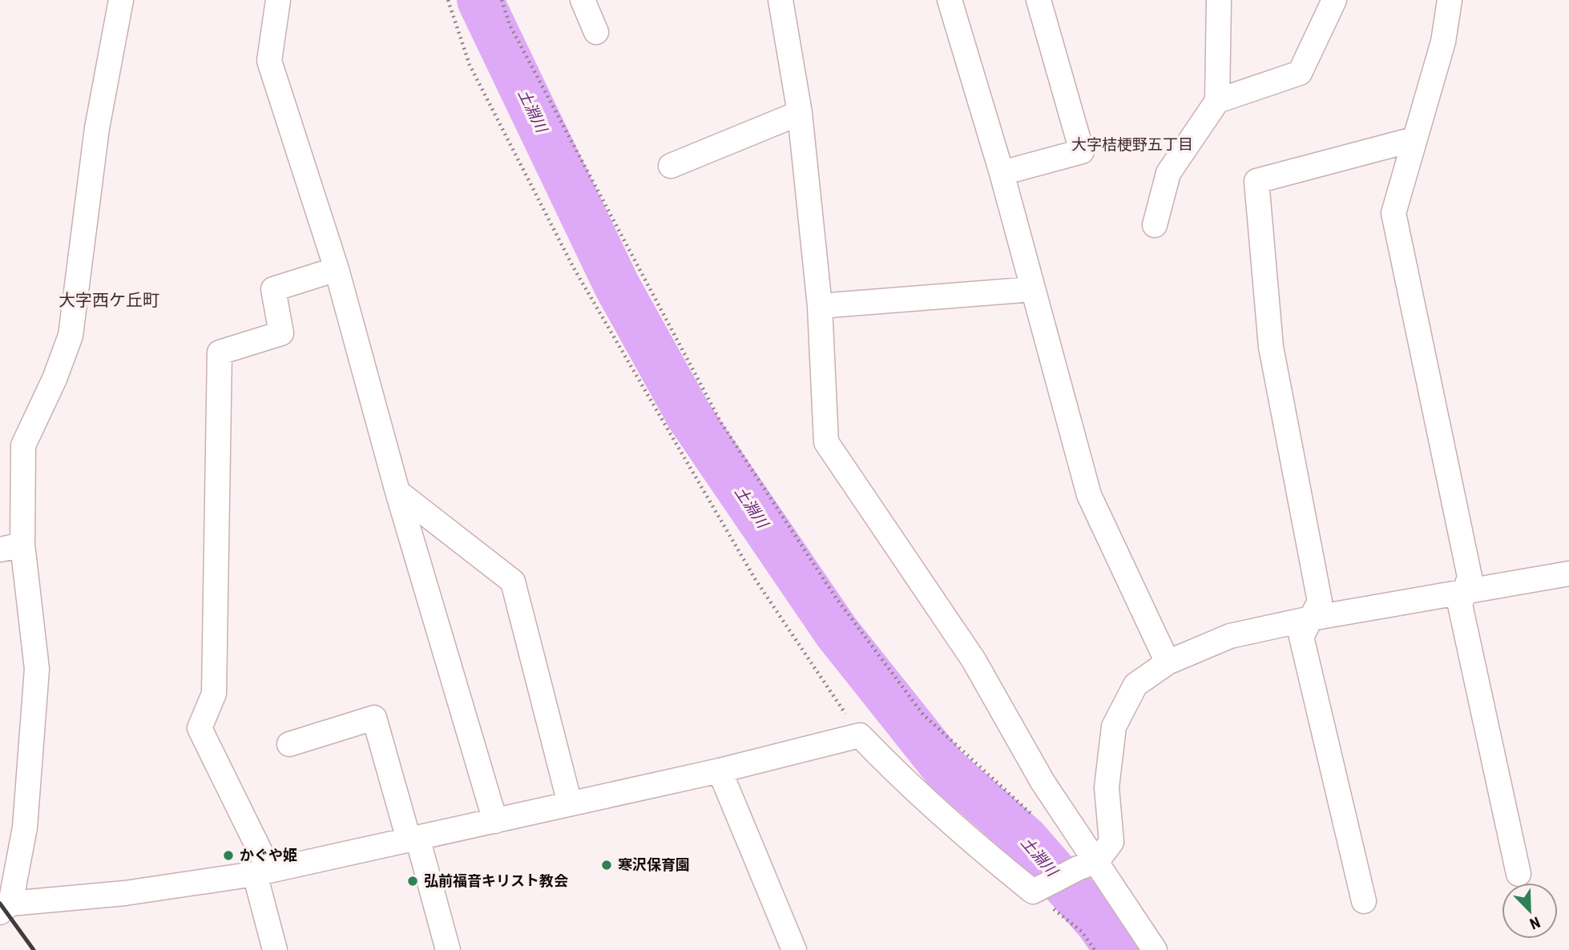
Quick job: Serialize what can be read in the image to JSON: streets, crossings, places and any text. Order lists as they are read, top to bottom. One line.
{"districts":["大字桔梗野五丁目","大字西ケ丘町"],"water":["土淵川"],"places":["かぐや姫","寒沢保育園","弘前福音キリスト教会"],"north":"bottom right"}
